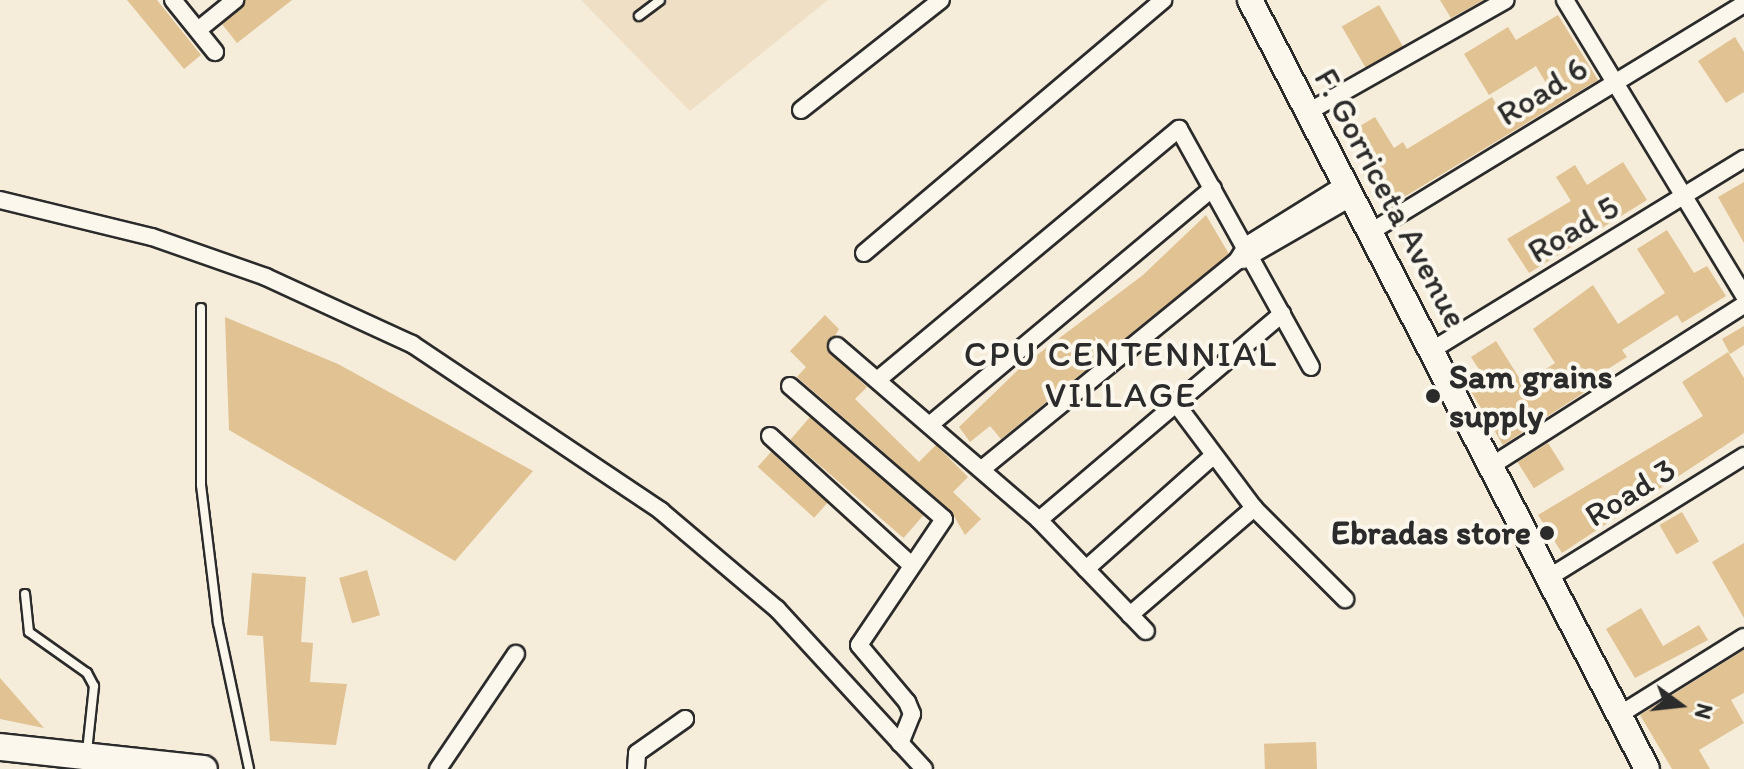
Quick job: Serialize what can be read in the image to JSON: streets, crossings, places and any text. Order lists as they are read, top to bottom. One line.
{"streets":{"main road":["F. Gorriceta Avenue"],"street":["Road 6","Road 5","Road 3"]},"crossings":[["Road 6","F. Gorriceta Avenue"],["F. Gorriceta Avenue","Road 5"],["F. Gorriceta Avenue","Road 3"]],"districts":["CPU CENTENNIAL VILLAGE"],"places":["Sam grains supply","Ebradas store"],"north":"right"}
